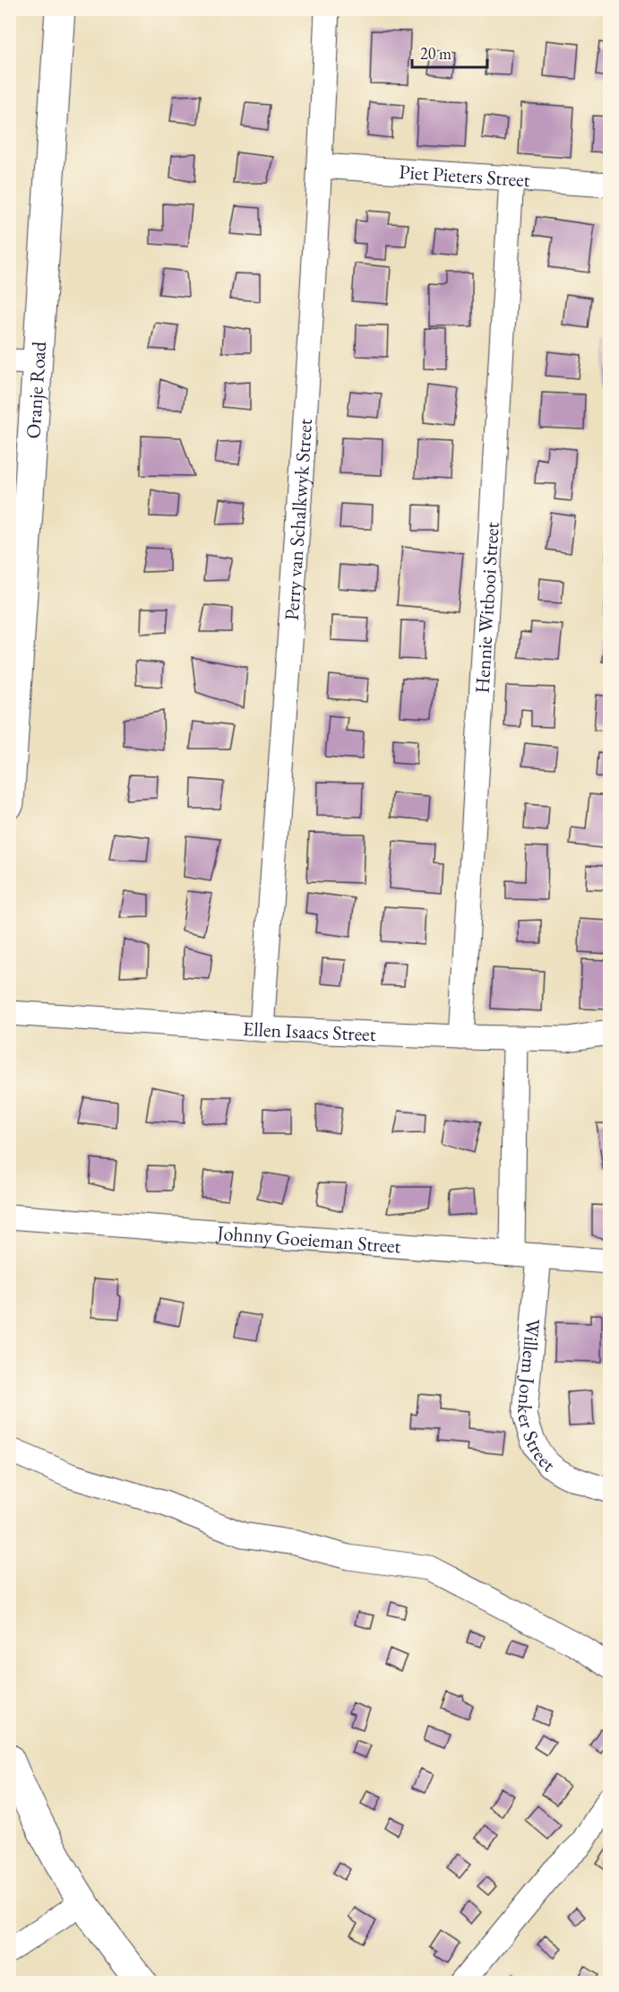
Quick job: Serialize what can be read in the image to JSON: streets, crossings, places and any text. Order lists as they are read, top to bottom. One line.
{"streets":{"street":["Piet Pieters Street","Oranje Road","Perry van Schalkwyk Street","Hennie Witbooi Street","Ellen Isaacs Street","Johnny Goeieman Street","Willem Jonker Street"]},"crossings":[["Piet Pieters Street","Perry van Schalkwyk Street"],["Piet Pieters Street","Hennie Witbooi Street"],["Perry van Schalkwyk Street","Ellen Isaacs Street"],["Hennie Witbooi Street","Ellen Isaacs Street"],["Johnny Goeieman Street","Willem Jonker Street"]],"scale_bar":"20 m"}
